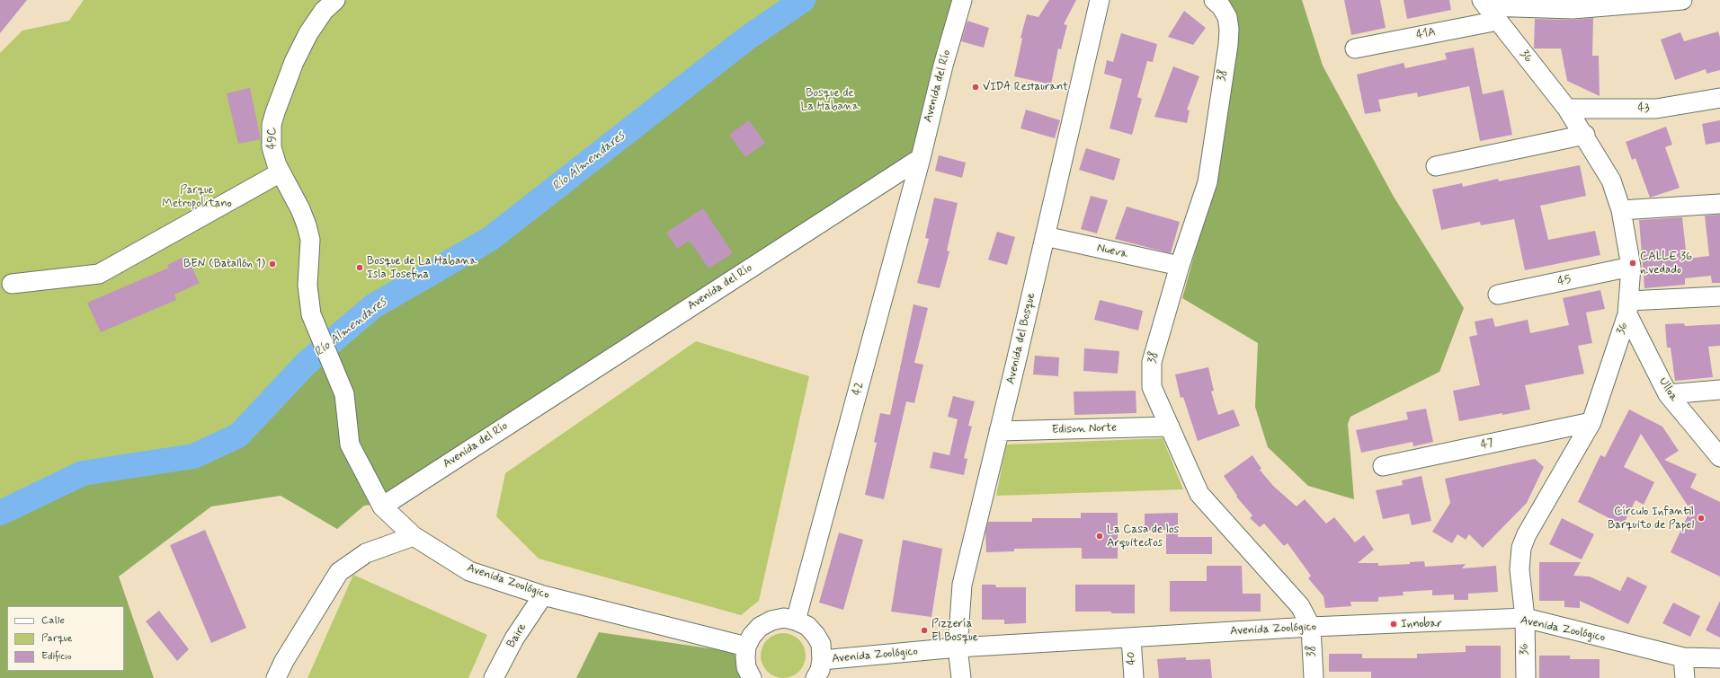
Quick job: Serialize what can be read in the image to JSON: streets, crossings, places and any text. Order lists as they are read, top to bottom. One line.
{"streets":{"street":["41A","36","38","Avenida del Río","43","49C","Nueva","45","Avenida del Bosque","42","Ulloa","Edison Norte","47","Avenida Zoológico","Baire","40"]},"crossings":[["41A","36"],["36","43"],["36","45"],["36","Ulloa"],["36","47"],["36","Avenida Zoológico"],["38","Nueva"],["38","Edison Norte"],["38","Avenida Zoológico"],["Avenida del Río","42"],["Avenida del Río","Avenida Zoológico"],["49C","Avenida Zoológico"],["Nueva","Avenida del Bosque"],["Avenida del Bosque","Edison Norte"],["Avenida del Bosque","Avenida Zoológico"],["42","Avenida Zoológico"],["Avenida Zoológico","Baire"],["Avenida Zoológico","40"]],"water":["Río Almendares"],"parks":["Bosque de La Habana","Parque Metropolitano"],"places":["VIDA Restaurant","CALLE 36 n.vedado","BEN (Batallón 1)","Bosque de La Habana Isla Josefina","Círculo Infantil Barquito de Papel","La Casa de los Arquitectos","Innobar","Pizzería El Bosque"],"legend":["Calle","Parque","Edificio"]}
